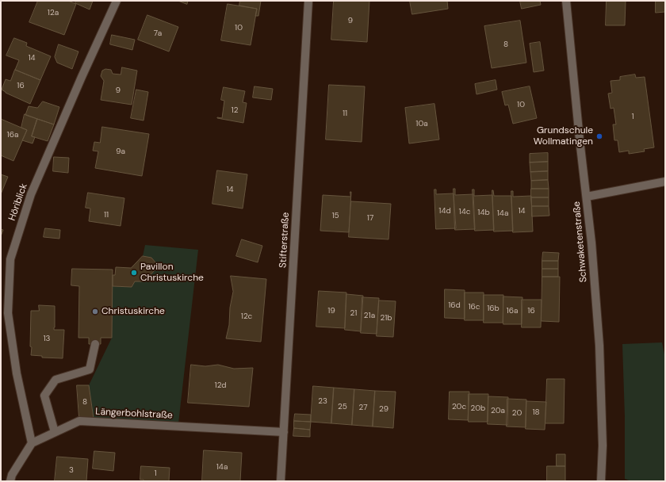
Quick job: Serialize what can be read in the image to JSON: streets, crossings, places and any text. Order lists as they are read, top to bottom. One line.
{"streets":{"street":["Höriblick","Stifterstraße","Schwaketenstraße","Längerbohlstraße"]},"crossings":[["Höriblick","Längerbohlstraße"],["Stifterstraße","Längerbohlstraße"]],"places":["Grundschule Wollmatingen","Pavillon Christuskirche","Christuskirche"],"house_numbers":["12a","9","10","7a","8","14","16","9","10","12","11","1","10a","16a","9a","14","14d","14","14c","14b","14a","11","15","17","16d","16c","16b","19","16a","16","21","21a","12c","21b","13","12d","23","8","25","20c","27","20b","29","20a","18","20","14a","3","1"]}
